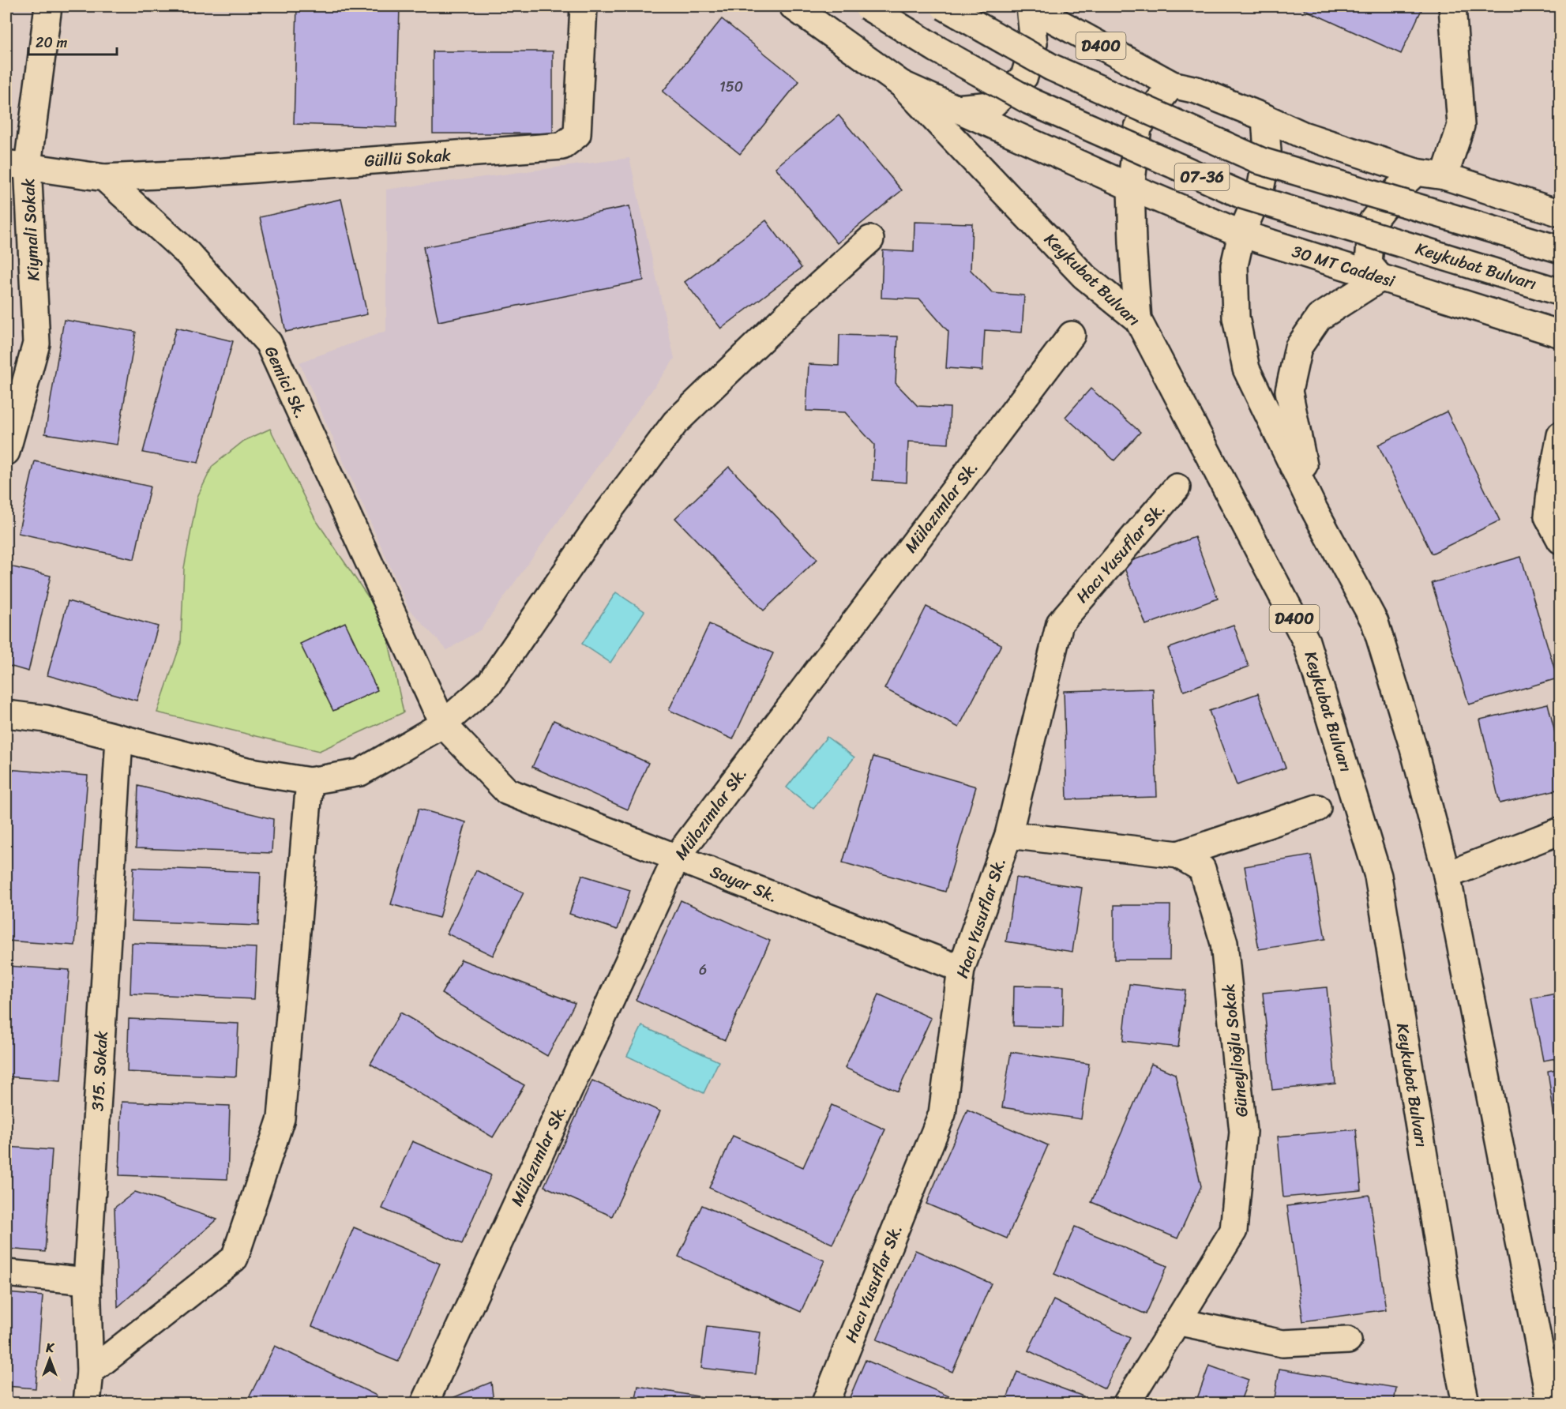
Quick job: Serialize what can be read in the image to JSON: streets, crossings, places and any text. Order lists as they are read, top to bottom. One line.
{"streets":{"main road":["D400","Güllü Sokak","07-36","Kiymali Sokak","30 MT Caddesi","Keykubat Bulvarı","Gemici Sk.","Mülazımlar Sk.","Hacı Yusuflar Sk.","Sayar Sk.","Güneylioğlu Sokak","315. Sokak"]},"crossings":[["D400","30 MT Caddesi"],["Güllü Sokak","Gemici Sk."],["30 MT Caddesi","Keykubat Bulvarı"],["Gemici Sk.","Sayar Sk."],["Mülazımlar Sk.","Sayar Sk."],["Hacı Yusuflar Sk.","Sayar Sk."],["Hacı Yusuflar Sk.","Güneylioğlu Sokak"]],"house_numbers":["150","6"],"scale_bar":"20 m","north":"top"}
